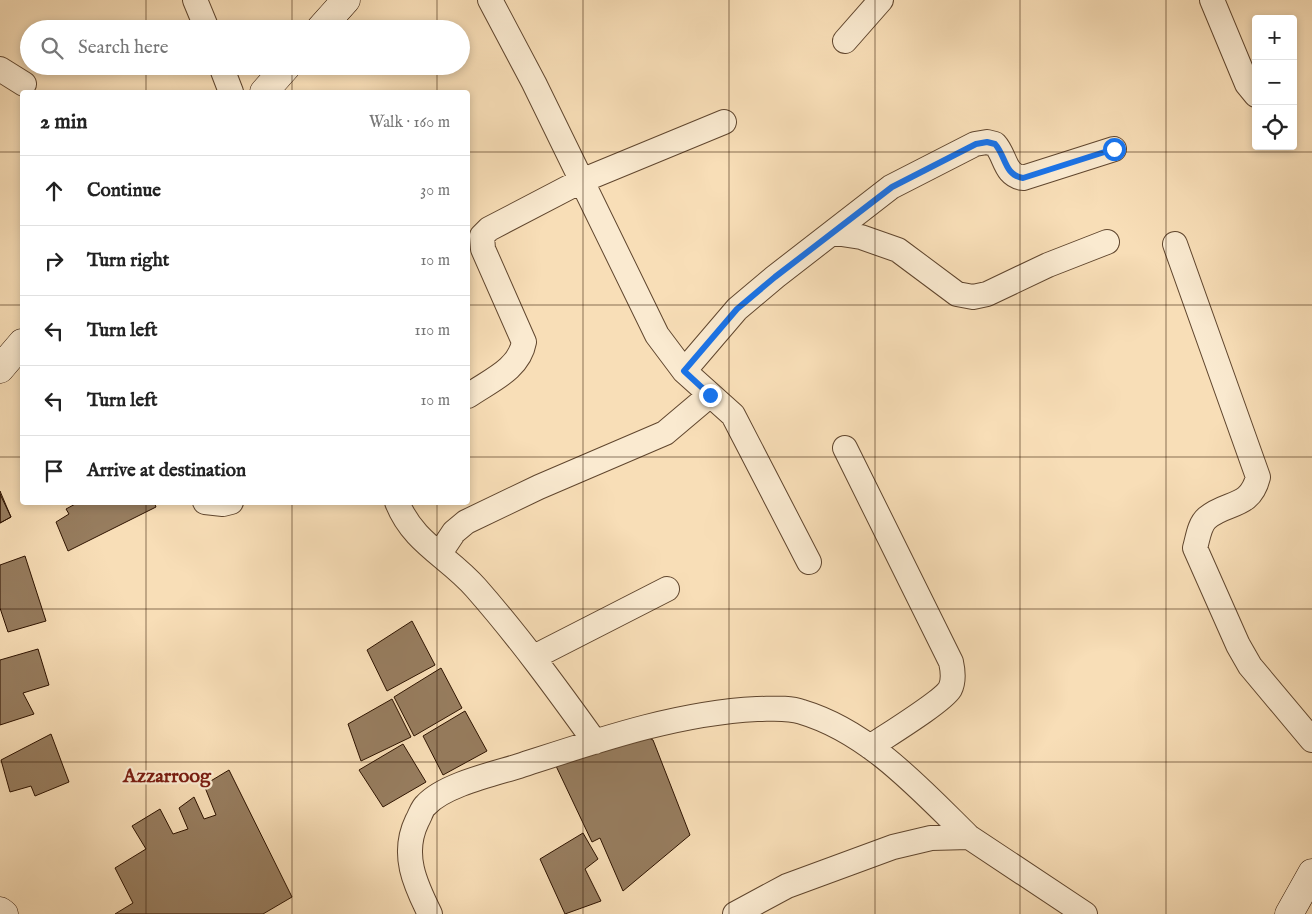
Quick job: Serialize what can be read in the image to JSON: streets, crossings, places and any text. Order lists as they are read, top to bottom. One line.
{"districts":["Azzarroog"],"page":{"map_buttons":["+","−"],"search":"Search here","heading":["2 min","Walk · 160 m"],"list":[["Continue","30 m"],["Turn right","10 m"],["Turn left","110 m"],["Turn left","10 m"],"Arrive at destination"]}}
